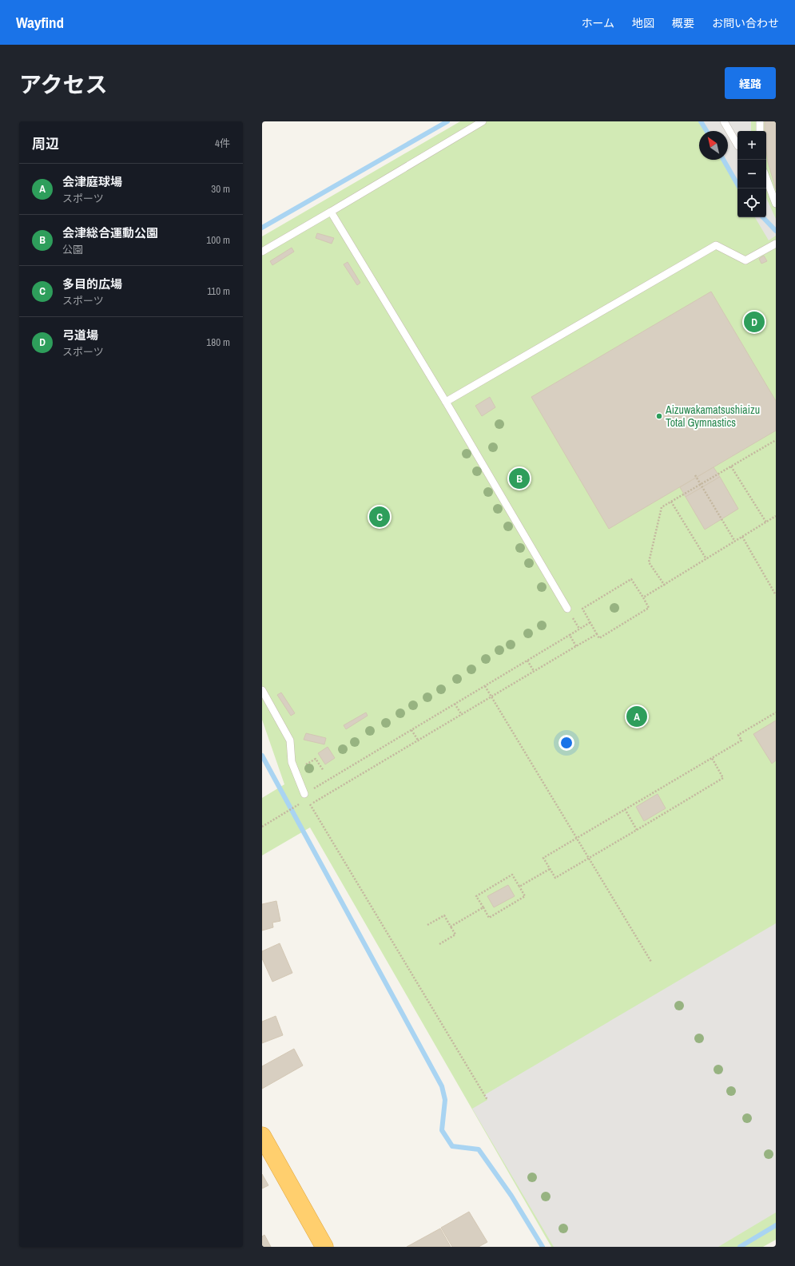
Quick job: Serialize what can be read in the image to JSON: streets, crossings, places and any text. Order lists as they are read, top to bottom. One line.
{"places":["Aizuwakamatsushiaizu Total Gymnastics"],"north":"top left","page":{"header":"Wayfind","nav":["ホーム","地図","概要","お問い合わせ"],"title":"アクセス","buttons":"経路","heading":["周辺","4件"],"map_buttons":["+","−"],"list":[{"mark":"A","name":"会津庭球場","note":"スポーツ","value":"30 m"},{"mark":"B","name":"会津総合運動公園","note":"公園","value":"100 m"},{"mark":"C","name":"多目的広場","note":"スポーツ","value":"110 m"},{"mark":"D","name":"弓道場","note":"スポーツ","value":"180 m"}],"pins":["D","B","C","A"]}}
